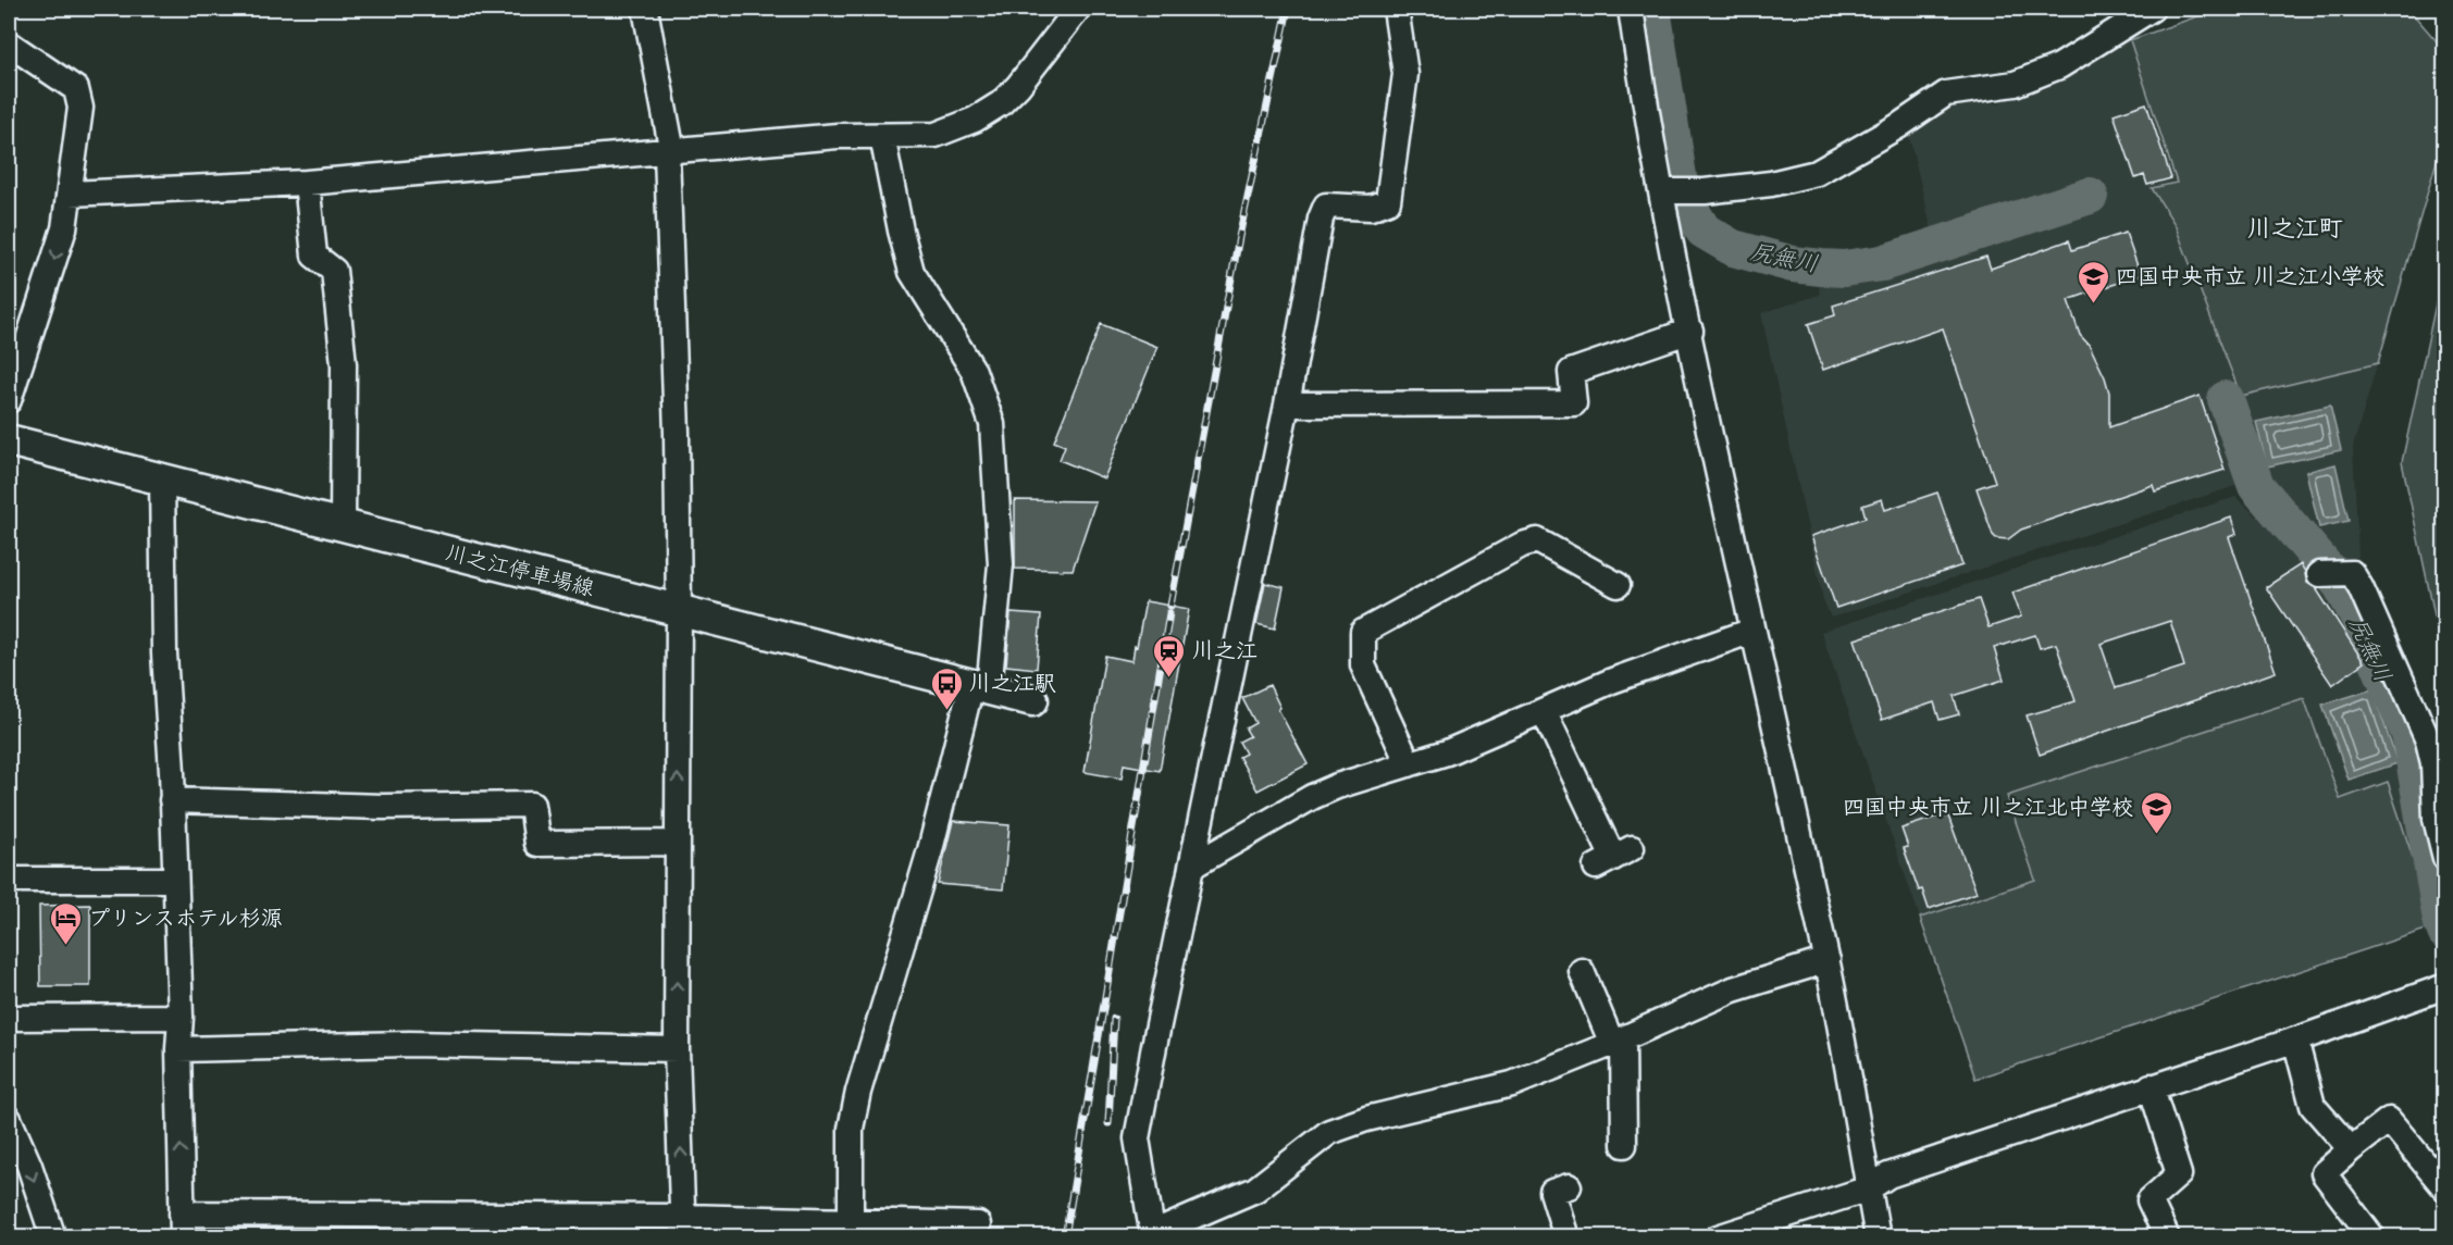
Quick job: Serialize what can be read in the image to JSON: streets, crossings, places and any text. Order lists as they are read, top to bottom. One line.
{"streets":{"main road":["川之江停車場線"]},"districts":["川之江町"],"water":["尻無川"],"places":{"school or university":["四国中央市立 川之江小学校","四国中央市立 川之江北中学校"],"station":["川之江"],"bus stop":["川之江駅"],"hotel":["プリンスホテル杉源"]}}
